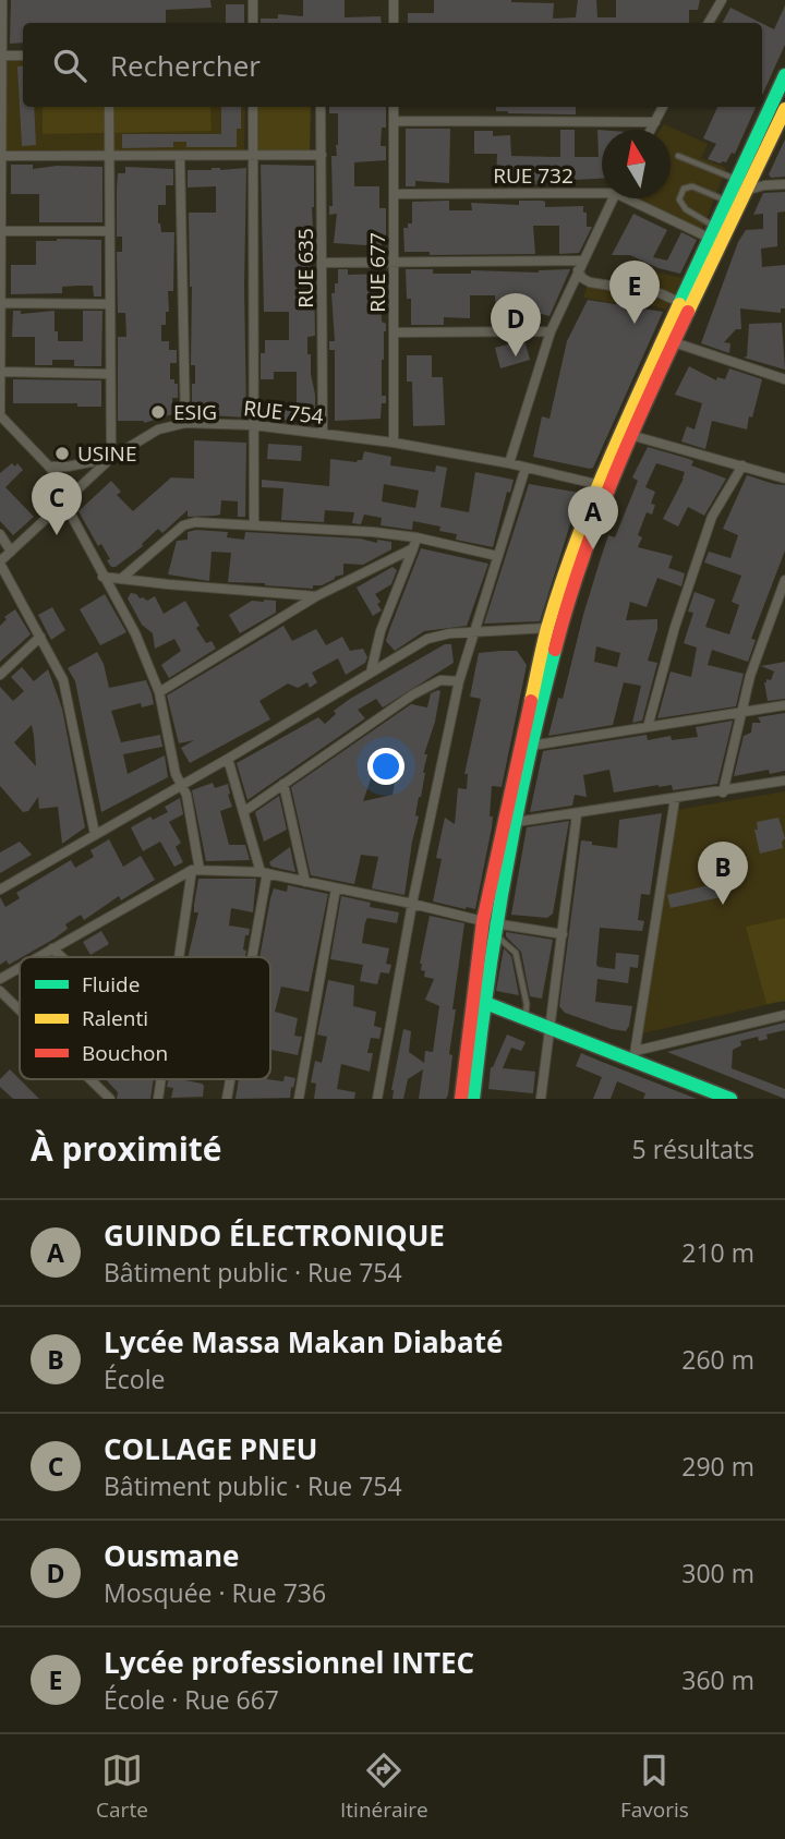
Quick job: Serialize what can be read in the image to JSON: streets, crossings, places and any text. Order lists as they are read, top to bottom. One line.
{"streets":{"street":["RUE 732","RUE 635","RUE 677","RUE 754"]},"crossings":[["RUE 732","RUE 677"],["RUE 635","RUE 754"],["RUE 677","RUE 754"]],"places":["ESIG","USINE"],"legend":["Fluide","Ralenti","Bouchon"],"north":"top","page":{"search":"Rechercher","pins":["E","D","C","A","B"],"heading":["À proximité","5 résultats"],"list":[{"mark":"A","name":"GUINDO ÉLECTRONIQUE","note":"Bâtiment public · Rue 754","value":"210 m"},{"mark":"B","name":"Lycée Massa Makan Diabaté","note":"École","value":"260 m"},{"mark":"C","name":"COLLAGE PNEU","note":"Bâtiment public · Rue 754","value":"290 m"},{"mark":"D","name":"Ousmane","note":"Mosquée · Rue 736","value":"300 m"},{"mark":"E","name":"Lycée professionnel INTEC","note":"École · Rue 667","value":"360 m"}],"nav":["Carte","Itinéraire","Favoris"]}}
